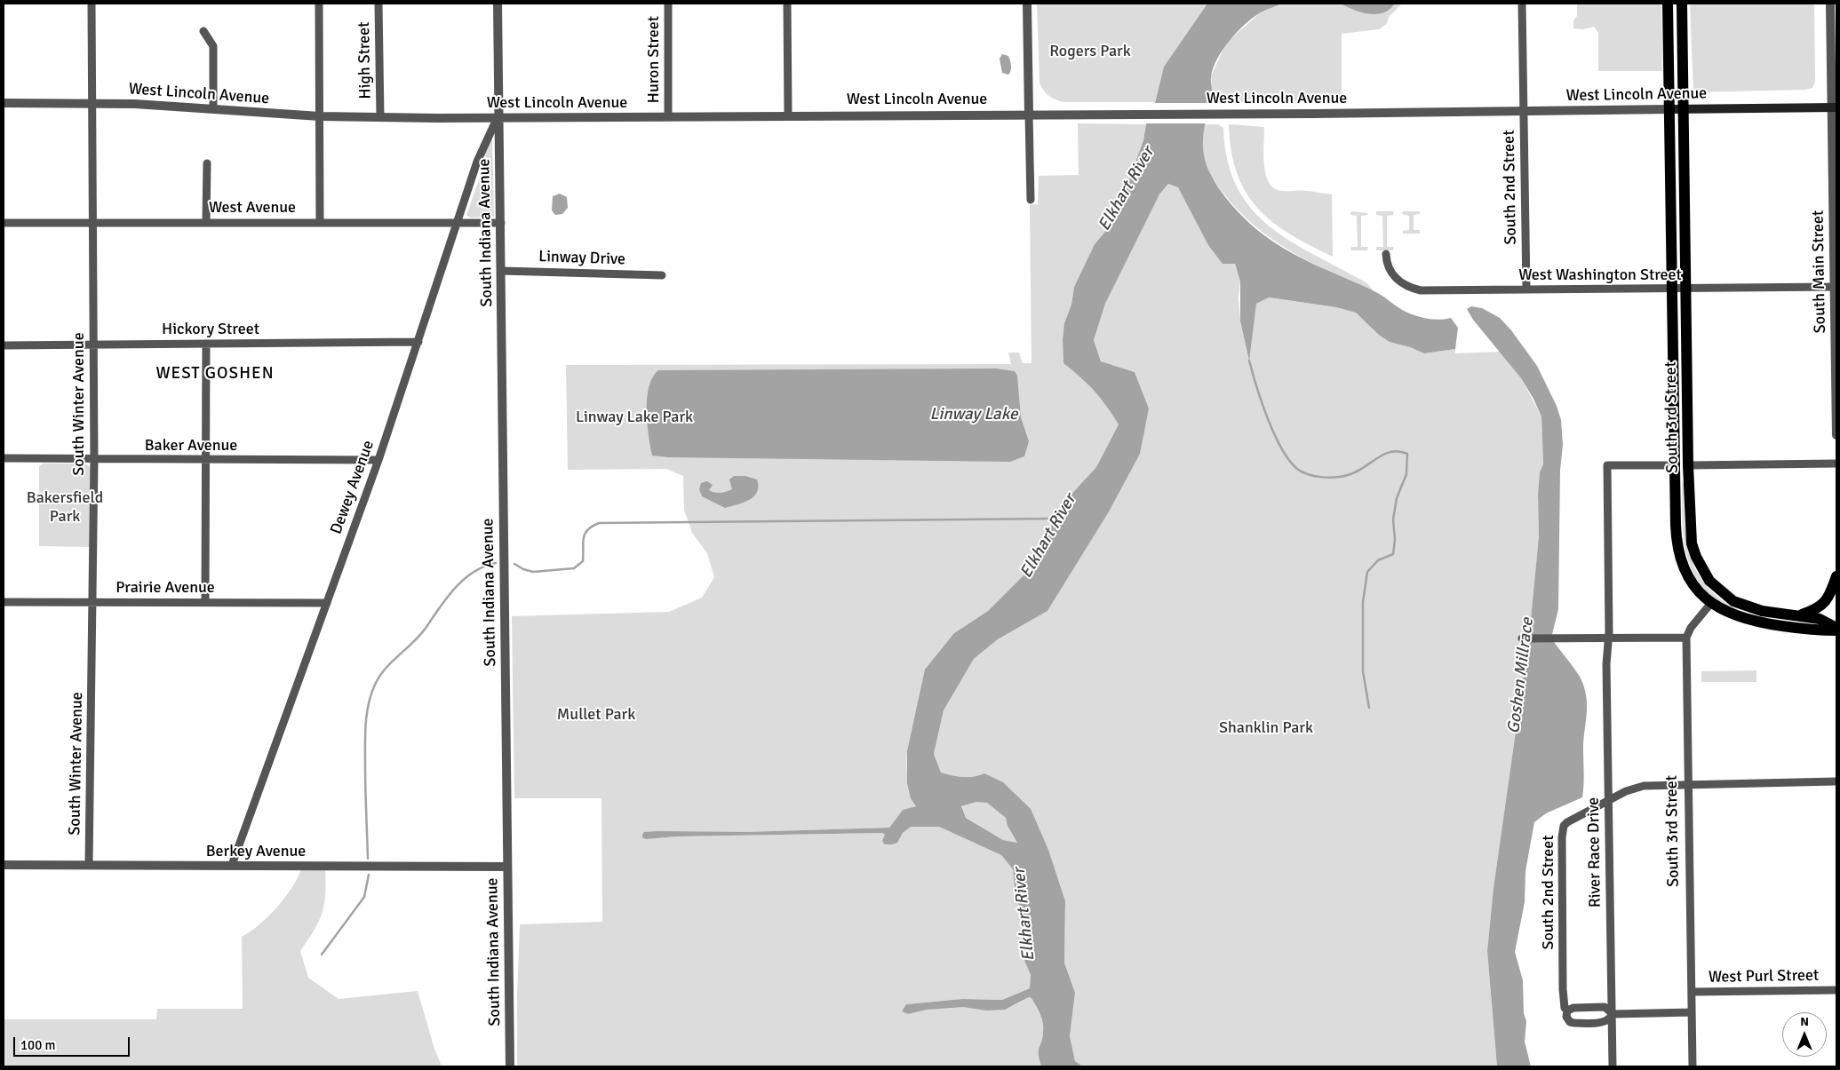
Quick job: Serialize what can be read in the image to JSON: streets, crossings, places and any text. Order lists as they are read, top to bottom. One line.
{"streets":{"main road":["West Lincoln Avenue","South 3rd Street"],"street":["Huron Street","High Street","South 2nd Street","West Avenue","South Indiana Avenue","Linway Drive","South Main Street","West Washington Street","Hickory Street","South Winter Avenue","Baker Avenue","Dewey Avenue","Prairie Avenue","Berkey Avenue","River Race Drive","West Purl Street"]},"crossings":[["Huron Street","West Lincoln Avenue"],["High Street","West Lincoln Avenue"],["West Lincoln Avenue","South 2nd Street"],["West Lincoln Avenue","South Indiana Avenue"],["West Lincoln Avenue","South Main Street"],["West Lincoln Avenue","South Winter Avenue"],["West Lincoln Avenue","South 3rd Street"],["West Lincoln Avenue","Dewey Avenue"],["South 2nd Street","West Washington Street"],["South 2nd Street","South 3rd Street"],["South 2nd Street","River Race Drive"],["West Avenue","South Indiana Avenue"],["West Avenue","South Winter Avenue"],["West Avenue","Dewey Avenue"],["South Indiana Avenue","Linway Drive"],["South Indiana Avenue","Dewey Avenue"],["South Indiana Avenue","Berkey Avenue"],["South Main Street","West Washington Street"],["West Washington Street","South 3rd Street"],["Hickory Street","South Winter Avenue"],["Hickory Street","Dewey Avenue"],["South Winter Avenue","Baker Avenue"],["South Winter Avenue","Prairie Avenue"],["South Winter Avenue","Berkey Avenue"],["South 3rd Street","River Race Drive"],["South 3rd Street","West Purl Street"],["Baker Avenue","Dewey Avenue"],["Dewey Avenue","Prairie Avenue"],["Dewey Avenue","Berkey Avenue"]],"districts":["WEST GOSHEN"],"water":["Elkhart River","Linway Lake","Goshen Millrace"],"parks":["Rogers Park","Linway Lake Park","Bakersfield Park","Mullet Park","Shanklin Park"],"scale_bar":"100 m","north":"top"}
